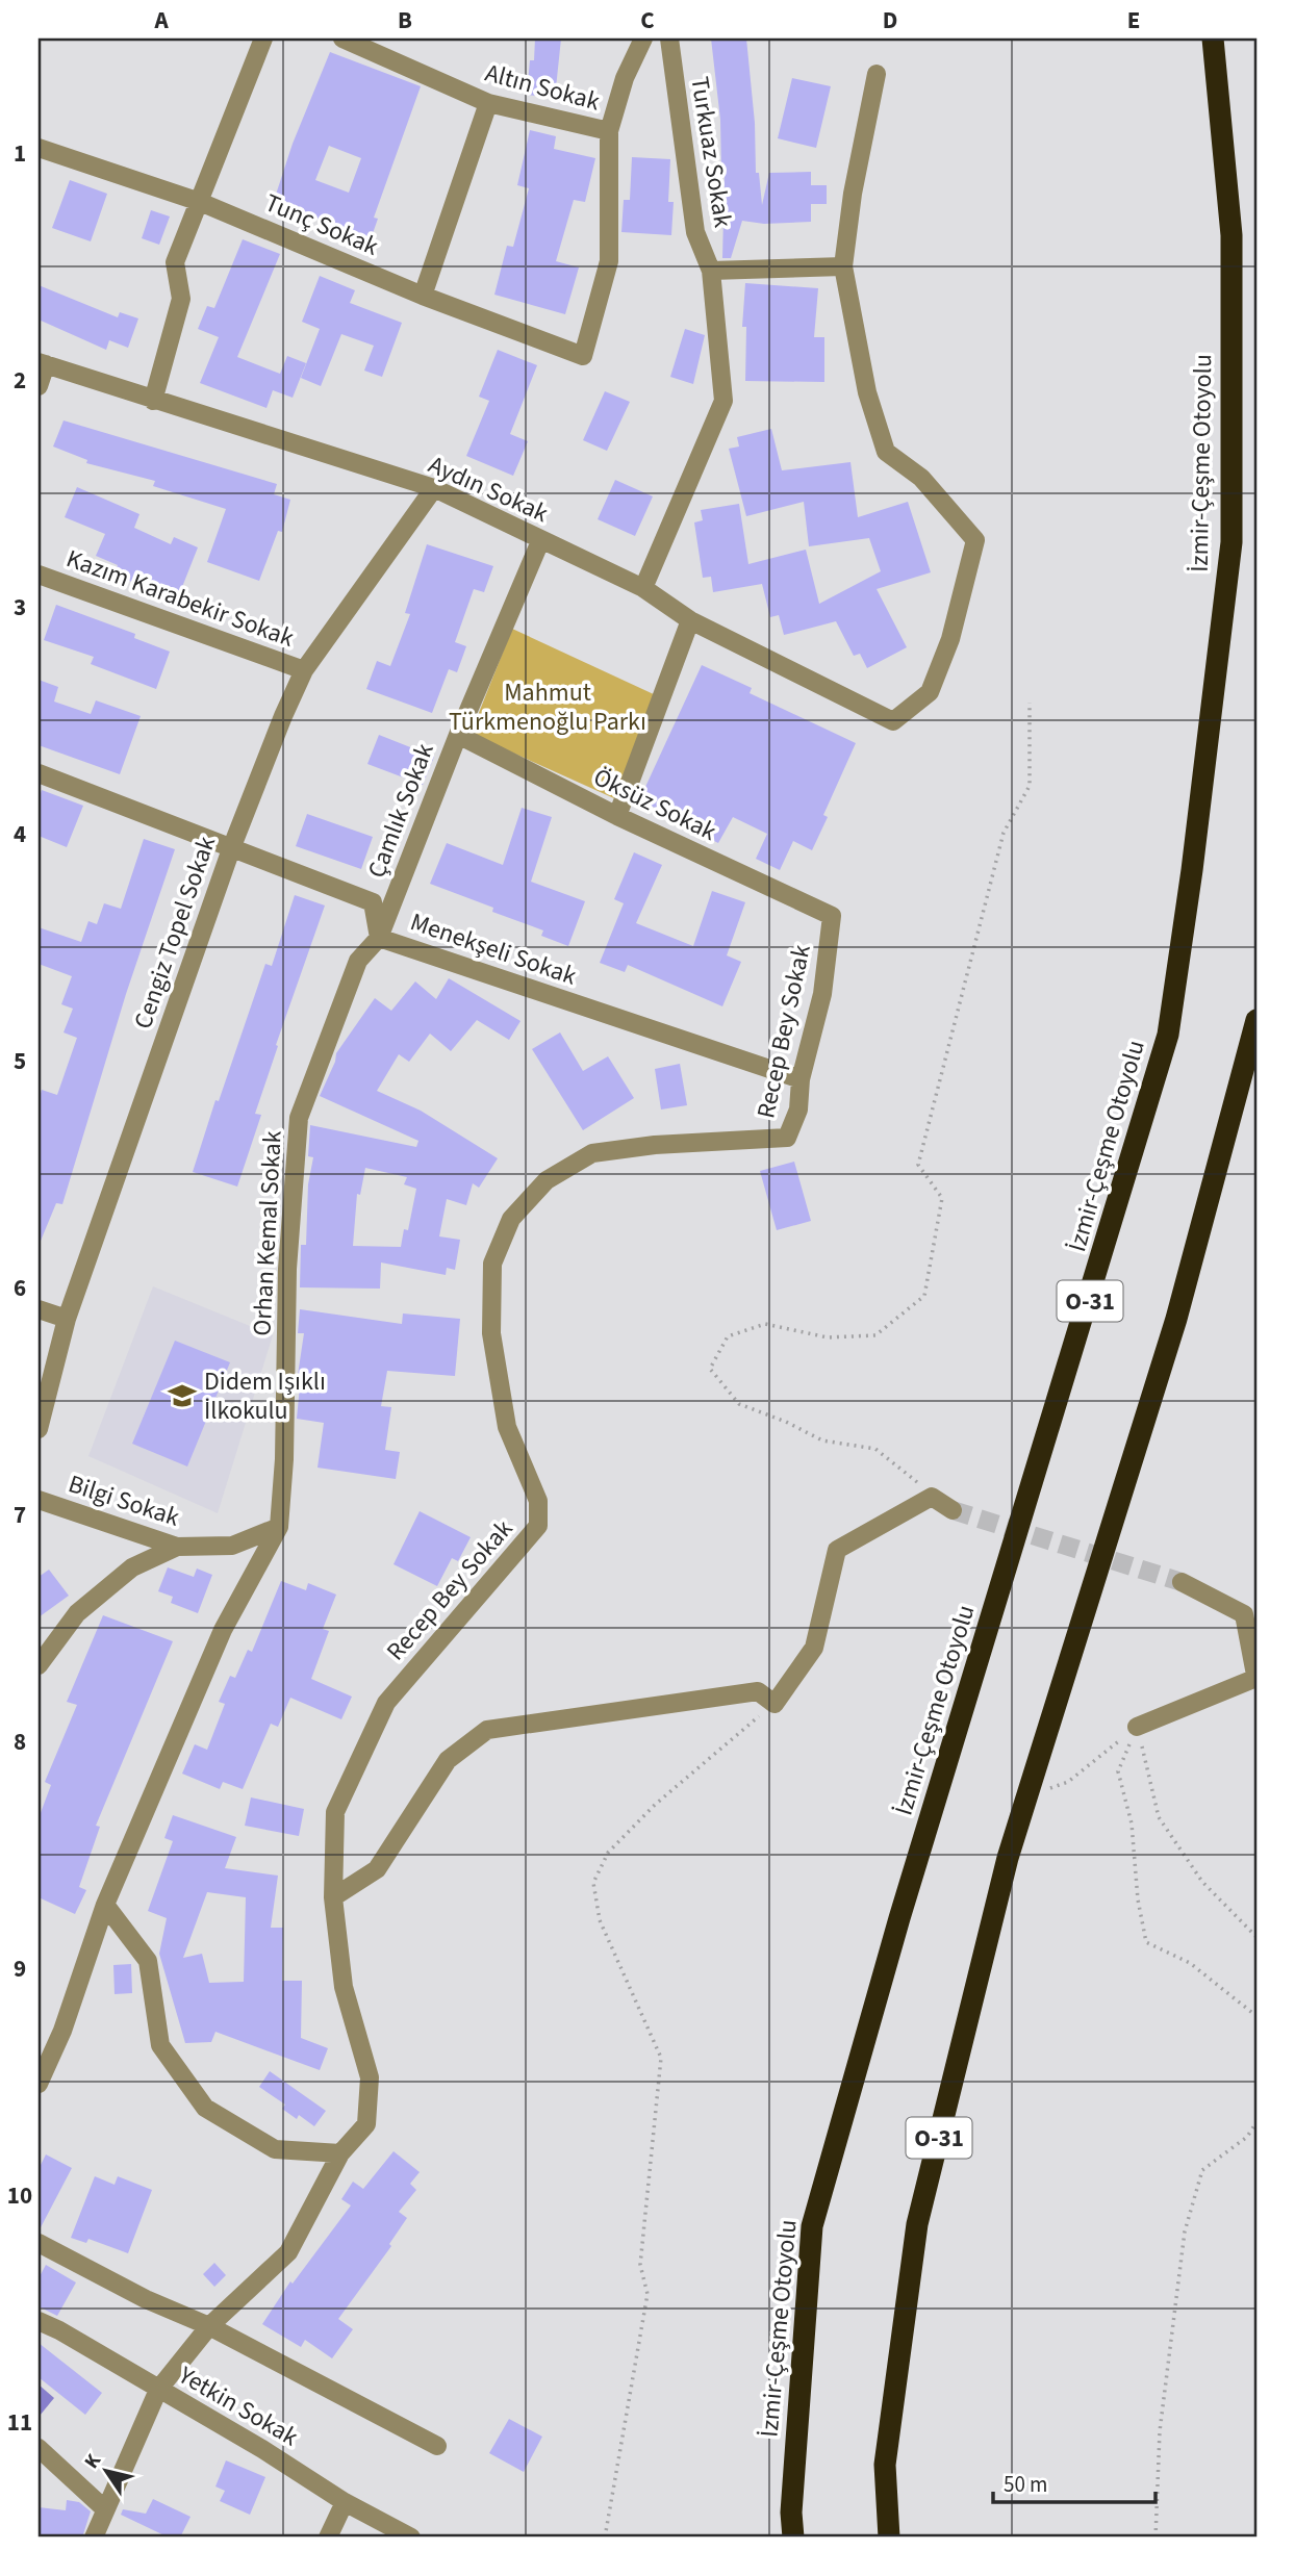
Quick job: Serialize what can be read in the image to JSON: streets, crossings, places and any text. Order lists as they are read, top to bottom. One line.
{"streets":{"highway":["İzmir-Çeşme Otoyolu","O-31"],"street":["Altın Sokak","Turkuaz Sokak","Tunç Sokak","Aydın Sokak","Kazım Karabekir Sokak","Öksüz Sokak","Çamlık Sokak","Cengiz Topel Sokak","Menekşeli Sokak","Recep Bey Sokak","Orhan Kemal Sokak","Bilgi Sokak","Yetkin Sokak"]},"crossings":[["Altın Sokak","Tunç Sokak"],["Turkuaz Sokak","Aydın Sokak"],["Aydın Sokak","Çamlık Sokak"],["Aydın Sokak","Cengiz Topel Sokak"],["Kazım Karabekir Sokak","Cengiz Topel Sokak"],["Öksüz Sokak","Çamlık Sokak"],["Öksüz Sokak","Recep Bey Sokak"],["Çamlık Sokak","Menekşeli Sokak"],["Çamlık Sokak","Orhan Kemal Sokak"],["Cengiz Topel Sokak","Menekşeli Sokak"],["Menekşeli Sokak","Recep Bey Sokak"],["Menekşeli Sokak","Orhan Kemal Sokak"],["Recep Bey Sokak","Yetkin Sokak"],["Orhan Kemal Sokak","Bilgi Sokak"]],"parks":["Mahmut Türkmenoğlu Parkı"],"places":{"school or university":["Didem Işıklı İlkokulu"]},"scale_bar":"50 m","north":"top left","grid":{"columns":["A","B","C","D","E"],"rows":["1","2","3","4","5","6","7","8","9","10","11"]}}
